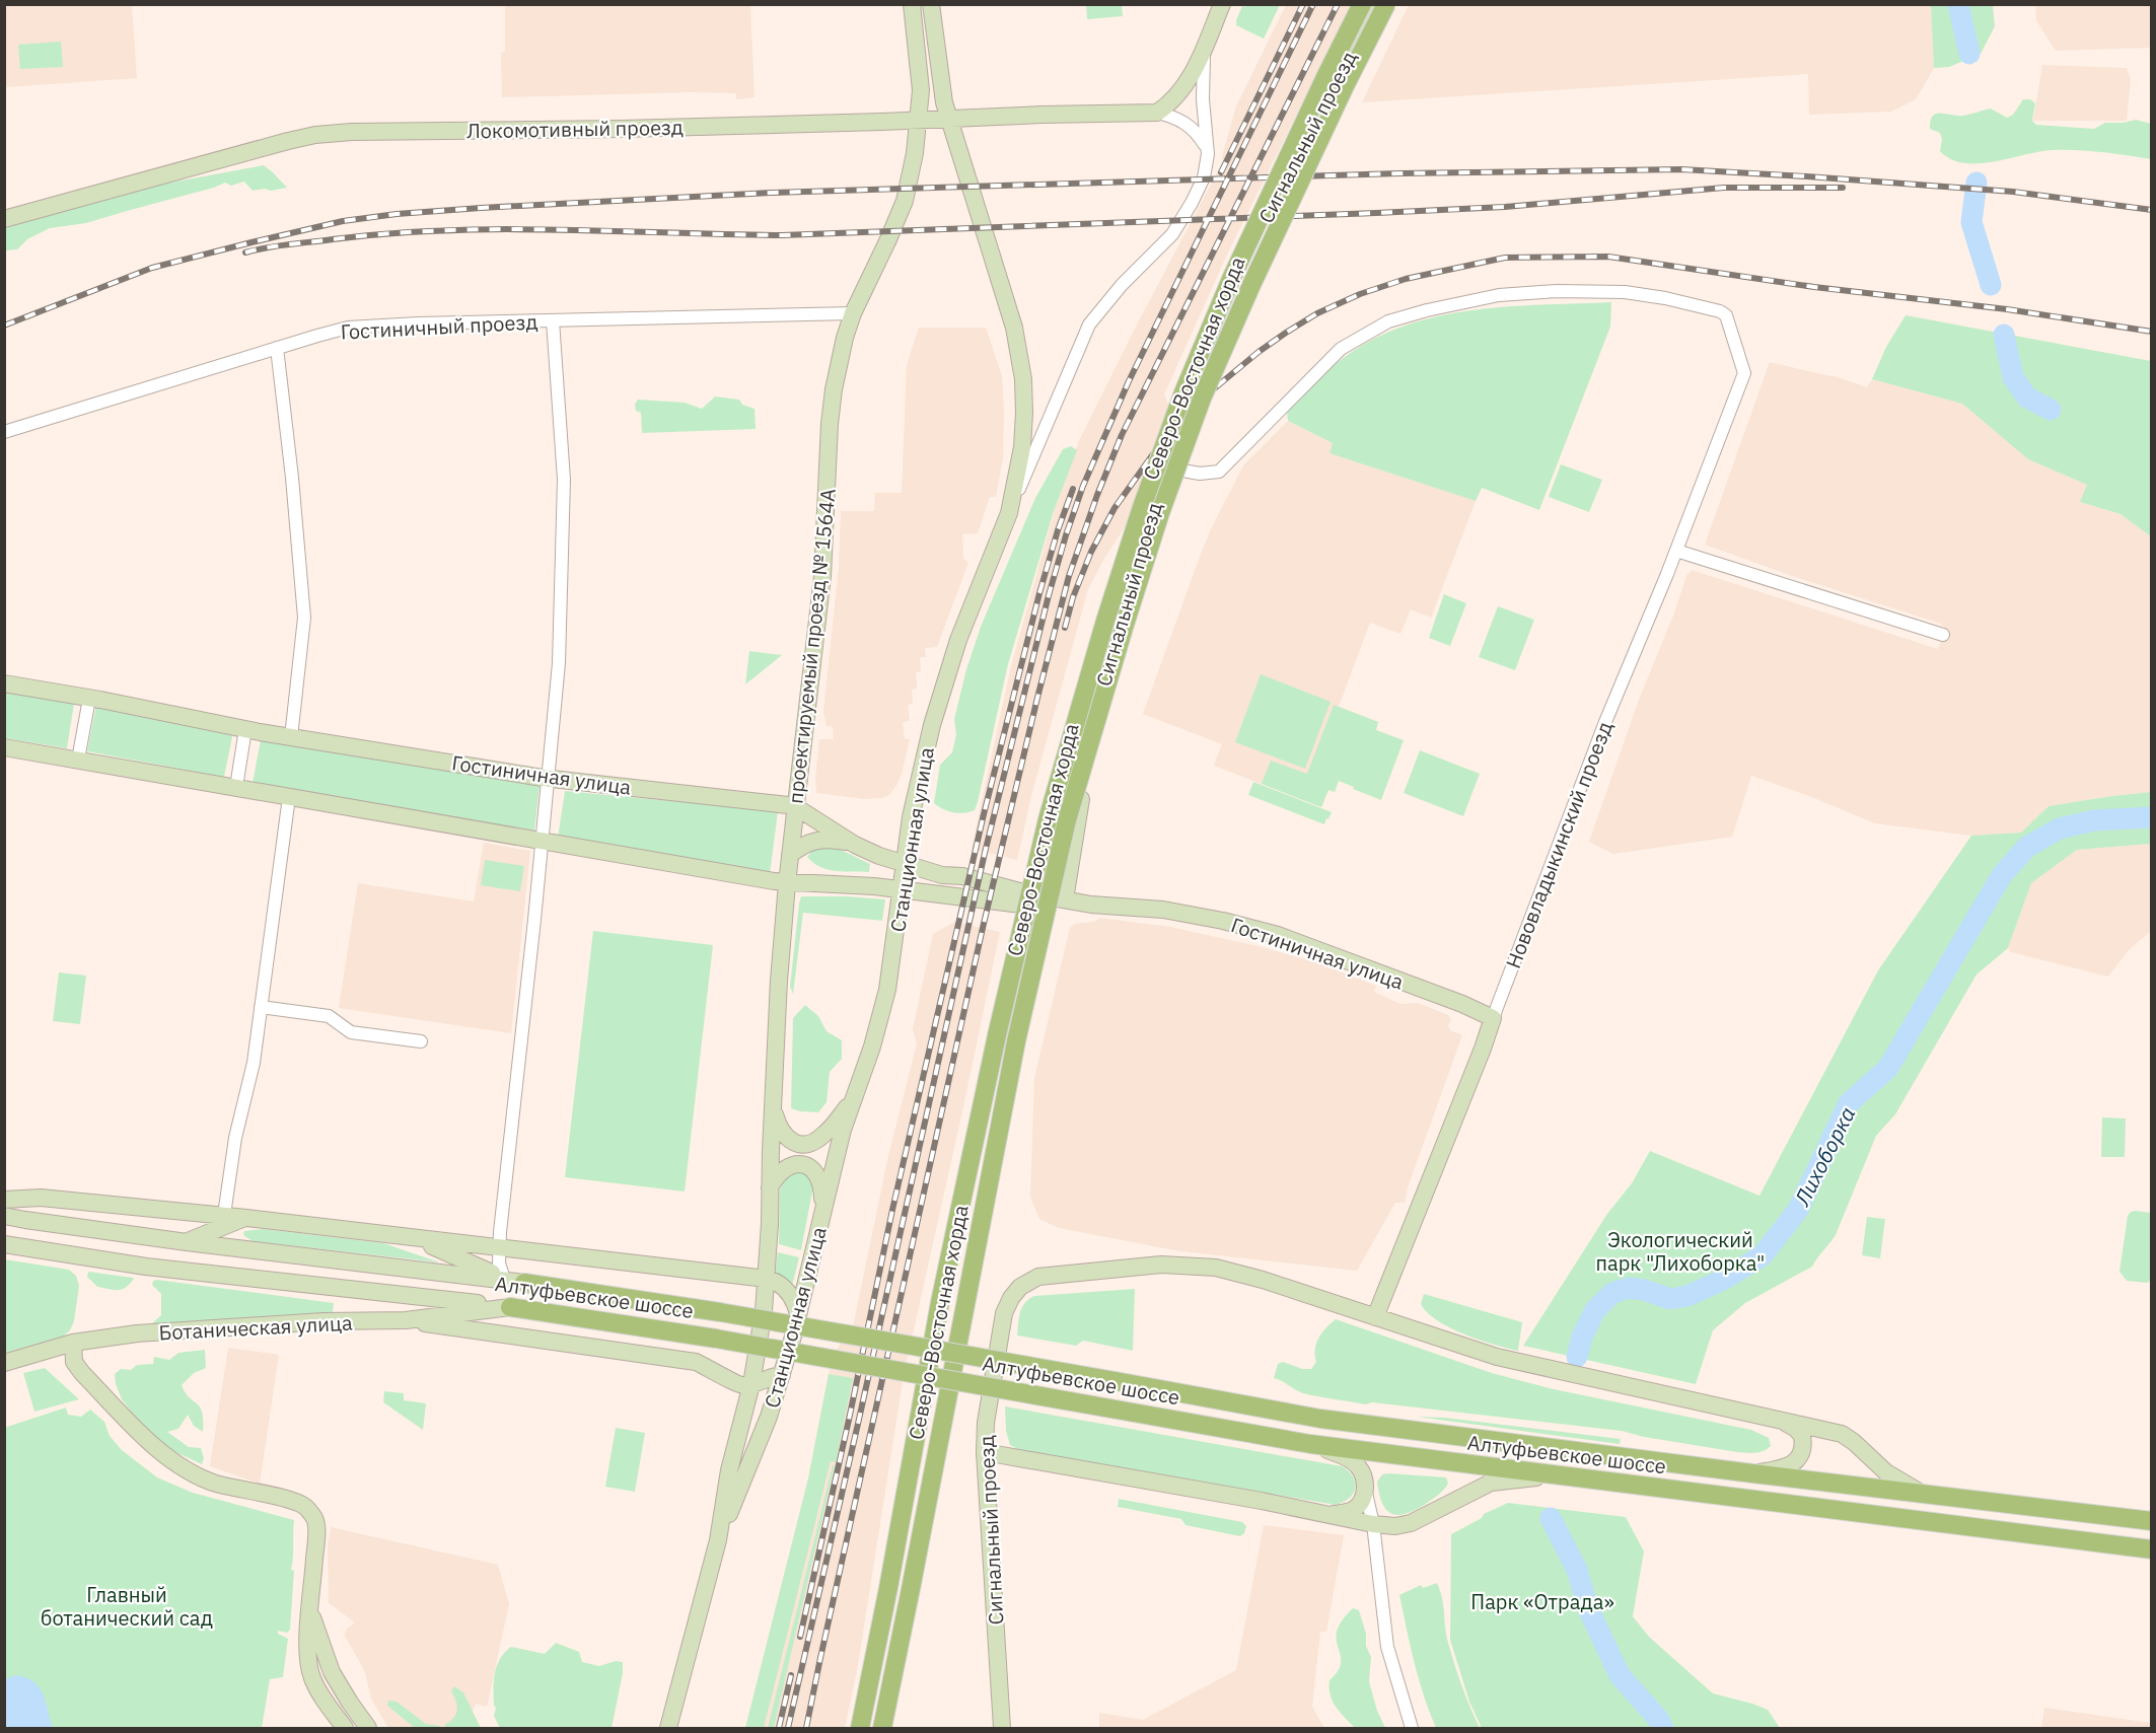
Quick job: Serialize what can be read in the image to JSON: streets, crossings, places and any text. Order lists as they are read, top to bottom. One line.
{"streets":{"main road":["Локомотивный проезд","Сигнальный проезд","Северо-Восточная хорда","проектируемый проезд № 1564А","Гостиничная улица","Станционная улица","Нововладыкинский проезд","Алтуфьевское шоссе","Ботаническая улица"],"street":["Гостиничный проезд"]},"crossings":[["Локомотивный проезд","проектируемый проезд № 1564А"],["Локомотивный проезд","Станционная улица"],["Сигнальный проезд","Гостиничная улица"],["Сигнальный проезд","Нововладыкинский проезд"],["Гостиничный проезд","проектируемый проезд № 1564А"],["проектируемый проезд № 1564А","Гостиничная улица"],["проектируемый проезд № 1564А","Станционная улица"],["Гостиничная улица","Станционная улица"],["Гостиничная улица","Нововладыкинский проезд"],["Алтуфьевское шоссе","Ботаническая улица"]],"water":["Лихоборка"],"parks":["Экологический парк \"Лихоборка\"","Главный ботанический сад","Парк «Отрада»"]}
